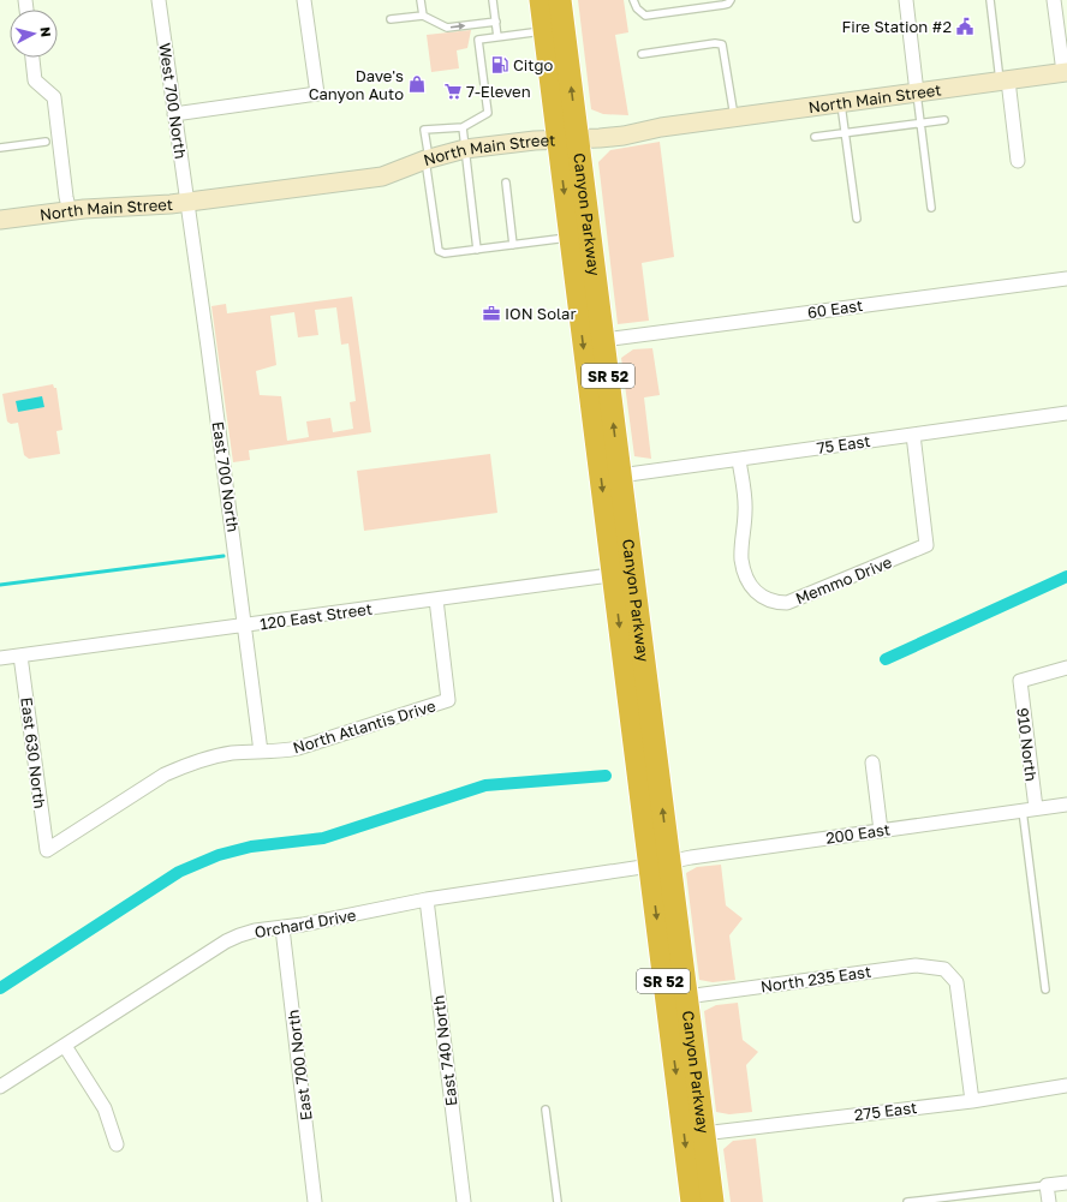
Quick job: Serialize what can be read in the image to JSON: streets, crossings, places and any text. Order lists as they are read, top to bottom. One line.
{"streets":{"highway":["Canyon Parkway","SR 52"],"street":["North Main Street","West 700 North","60 East","75 East","East 700 North","Memmo Drive","120 East Street","North Atlantis Drive","910 North","East 630 North","200 East","Orchard Drive","North 235 East","East 740 North","275 East"]},"crossings":[["North Main Street","West 700 North"],["North Main Street","Canyon Parkway"],["North Main Street","East 700 North"],["West 700 North","East 700 North"],["Canyon Parkway","60 East"],["Canyon Parkway","75 East"],["Canyon Parkway","120 East Street"],["Canyon Parkway","200 East"],["Canyon Parkway","Orchard Drive"],["Canyon Parkway","North 235 East"],["Canyon Parkway","275 East"],["75 East","Memmo Drive"],["East 700 North","120 East Street"],["East 700 North","North Atlantis Drive"],["East 700 North","Orchard Drive"],["120 East Street","North Atlantis Drive"],["120 East Street","East 630 North"],["North Atlantis Drive","East 630 North"],["910 North","200 East"],["200 East","Orchard Drive"],["Orchard Drive","East 740 North"],["North 235 East","275 East"]],"places":{"public building":["Fire Station #2"],"fuel station":["Citgo"],"shop":["Dave's Canyon Auto"],"supermarket":["7-Eleven"],"office":["ION Solar"]},"north":"right"}
